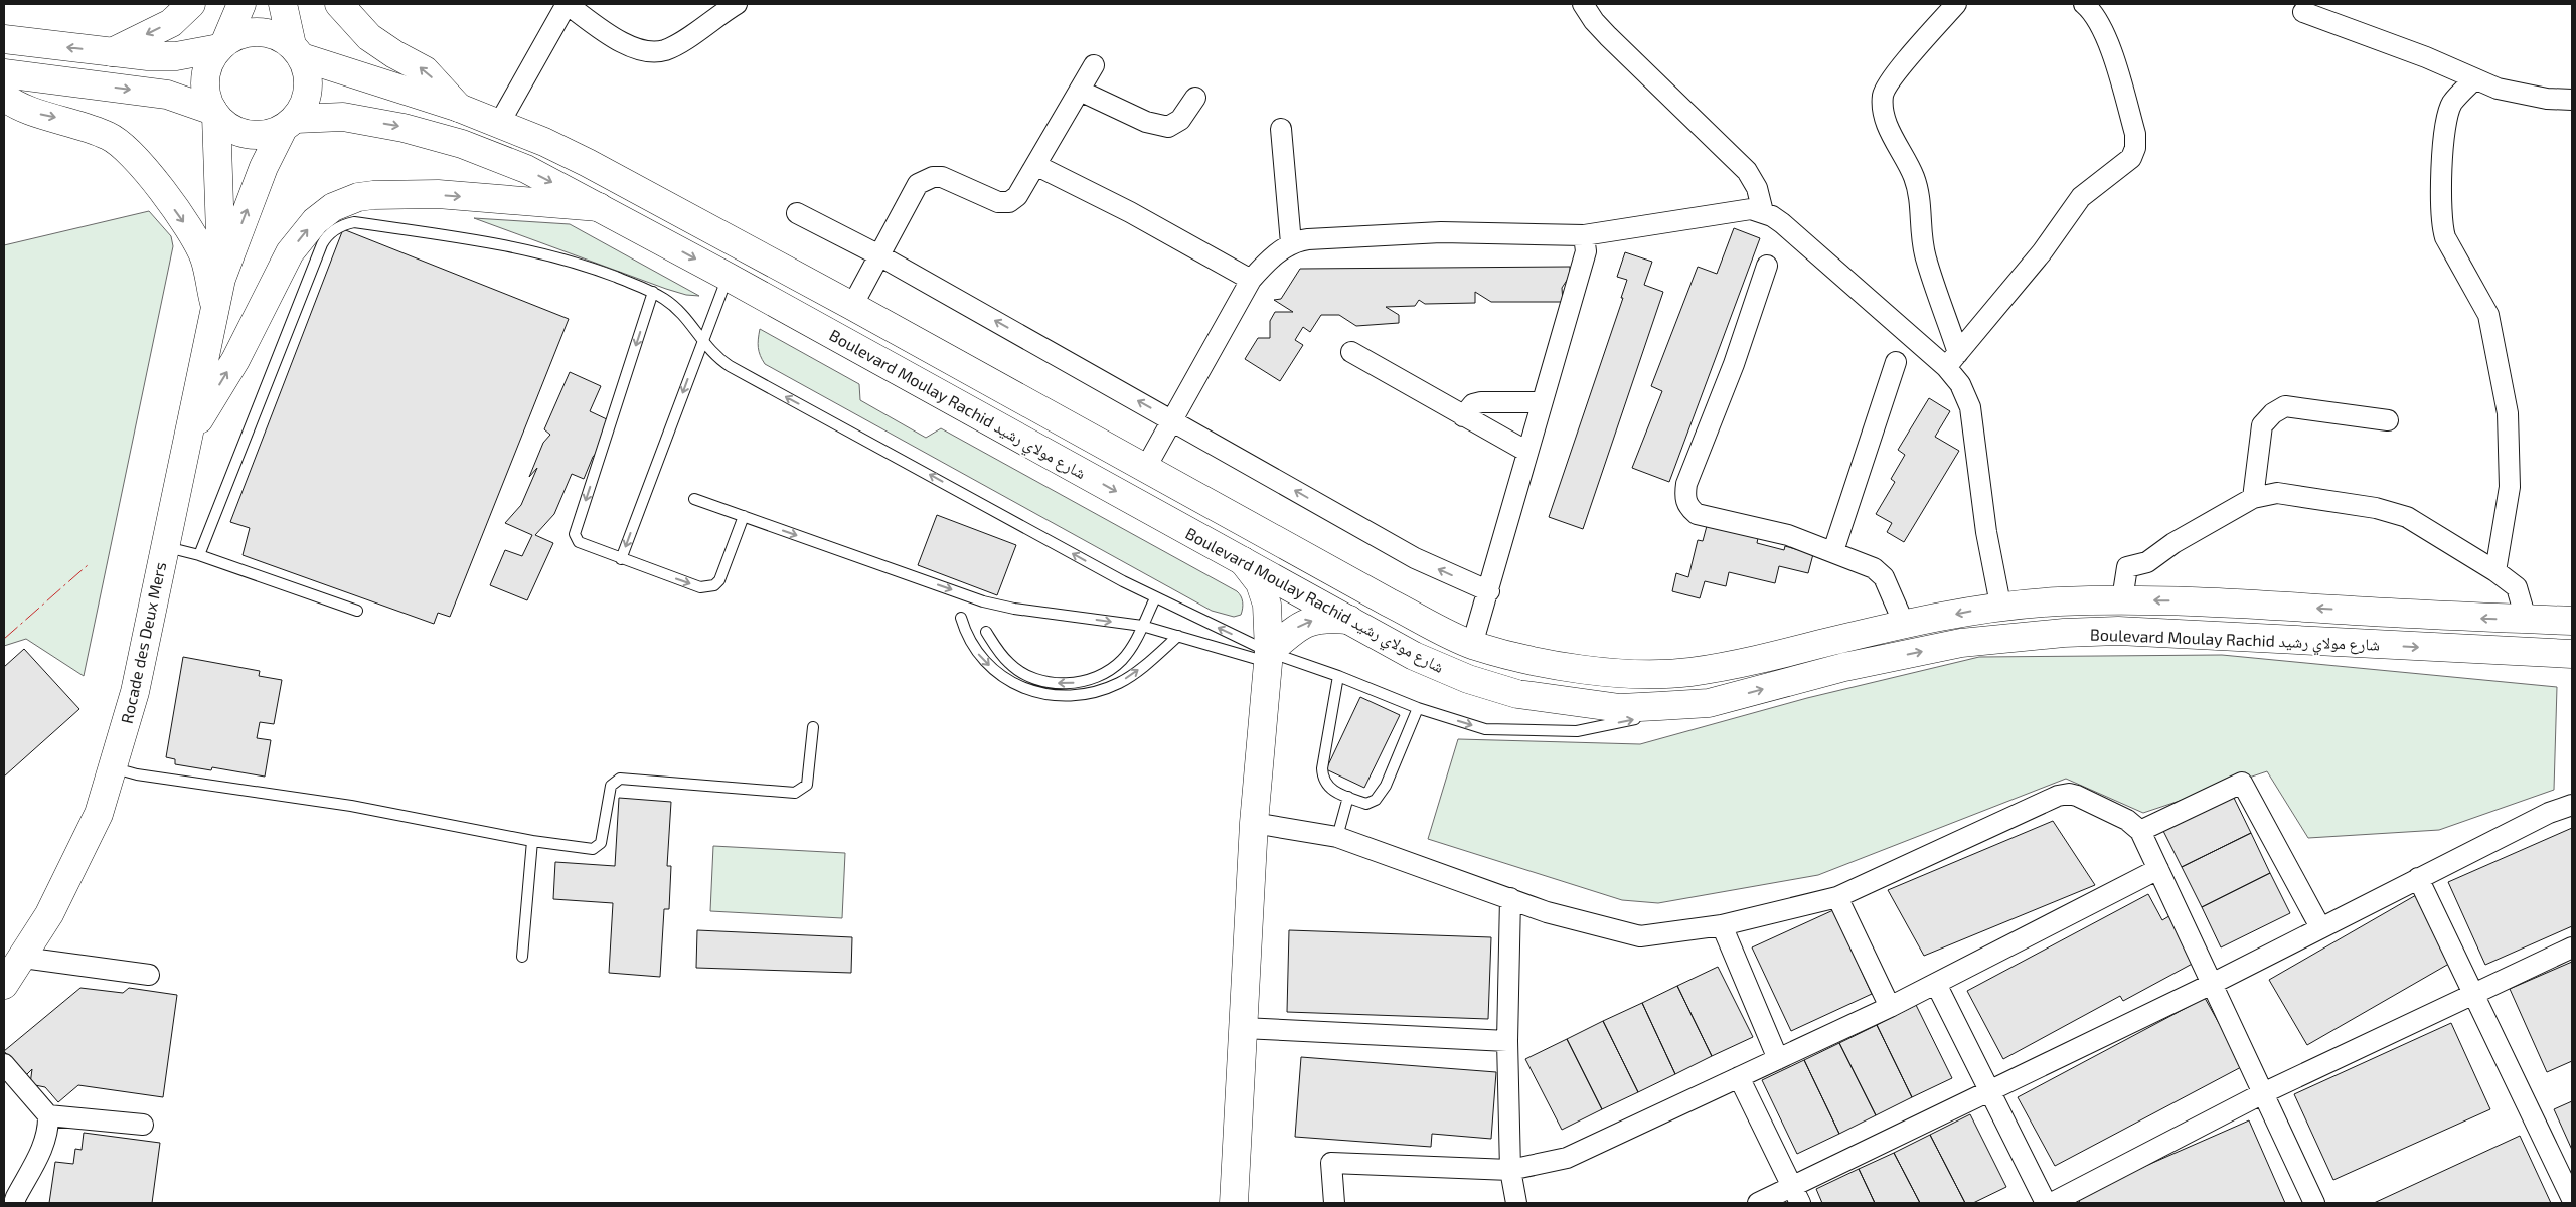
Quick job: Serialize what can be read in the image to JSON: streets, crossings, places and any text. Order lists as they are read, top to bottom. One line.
{"streets":{"main road":["Boulevard Moulay Rachid شارع مولاي رشيد","Rocade des Deux Mers"]},"crossings":[["Boulevard Moulay Rachid شارع مولاي رشيد","Rocade des Deux Mers"]]}
